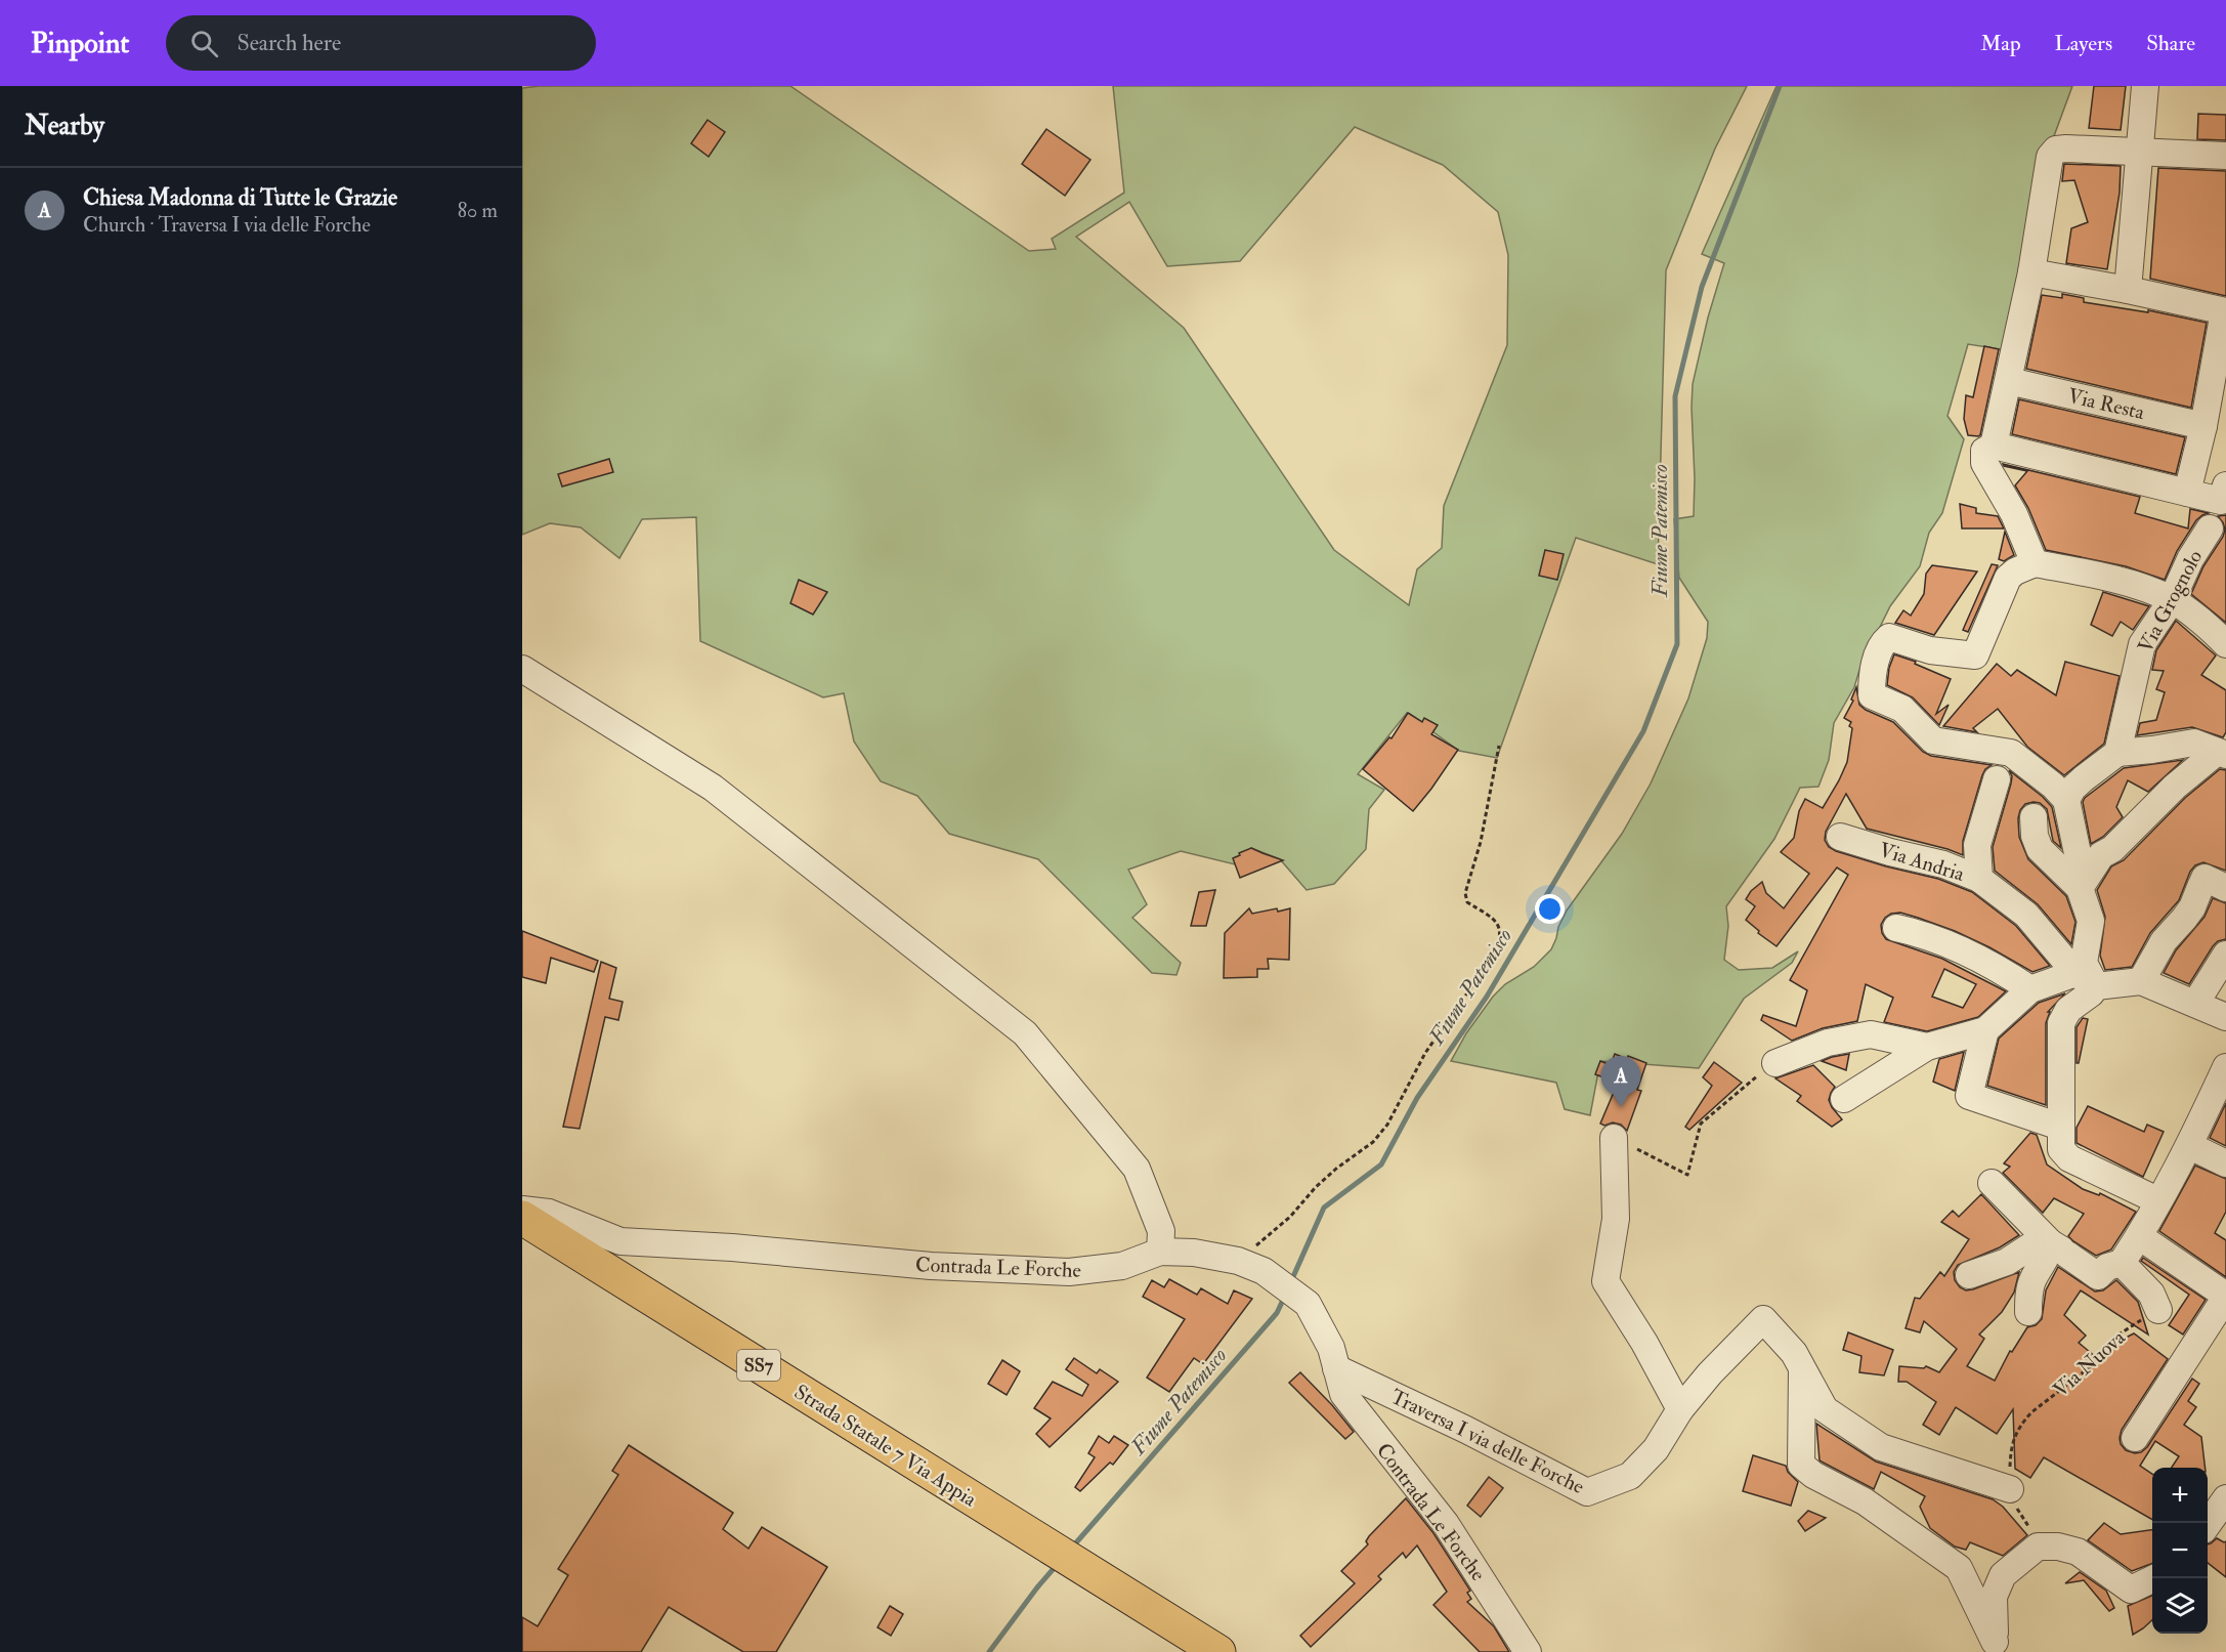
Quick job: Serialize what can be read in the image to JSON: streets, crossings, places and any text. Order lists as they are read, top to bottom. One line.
{"streets":{"main road":["SS7","Strada Statale 7 Via Appia"],"street":["Via Resta","Via Grognolo","Via Andria","Contrada Le Forche","Traversa I via delle Forche"],"path":["Via Nuova"]},"crossings":[["Contrada Le Forche","Traversa I via delle Forche"],["Via Nuova","Traversa I via delle Forche"]],"water":["Fiume Patemisco"],"page":{"header":"Pinpoint","search":"Search here","nav":["Map","Layers","Share"],"heading":"Nearby","list":[{"mark":"A","name":"Chiesa Madonna di Tutte le Grazie","note":"Church · Traversa I via delle Forche","value":"80 m"}],"pins":"A","map_buttons":["+","−"]}}
